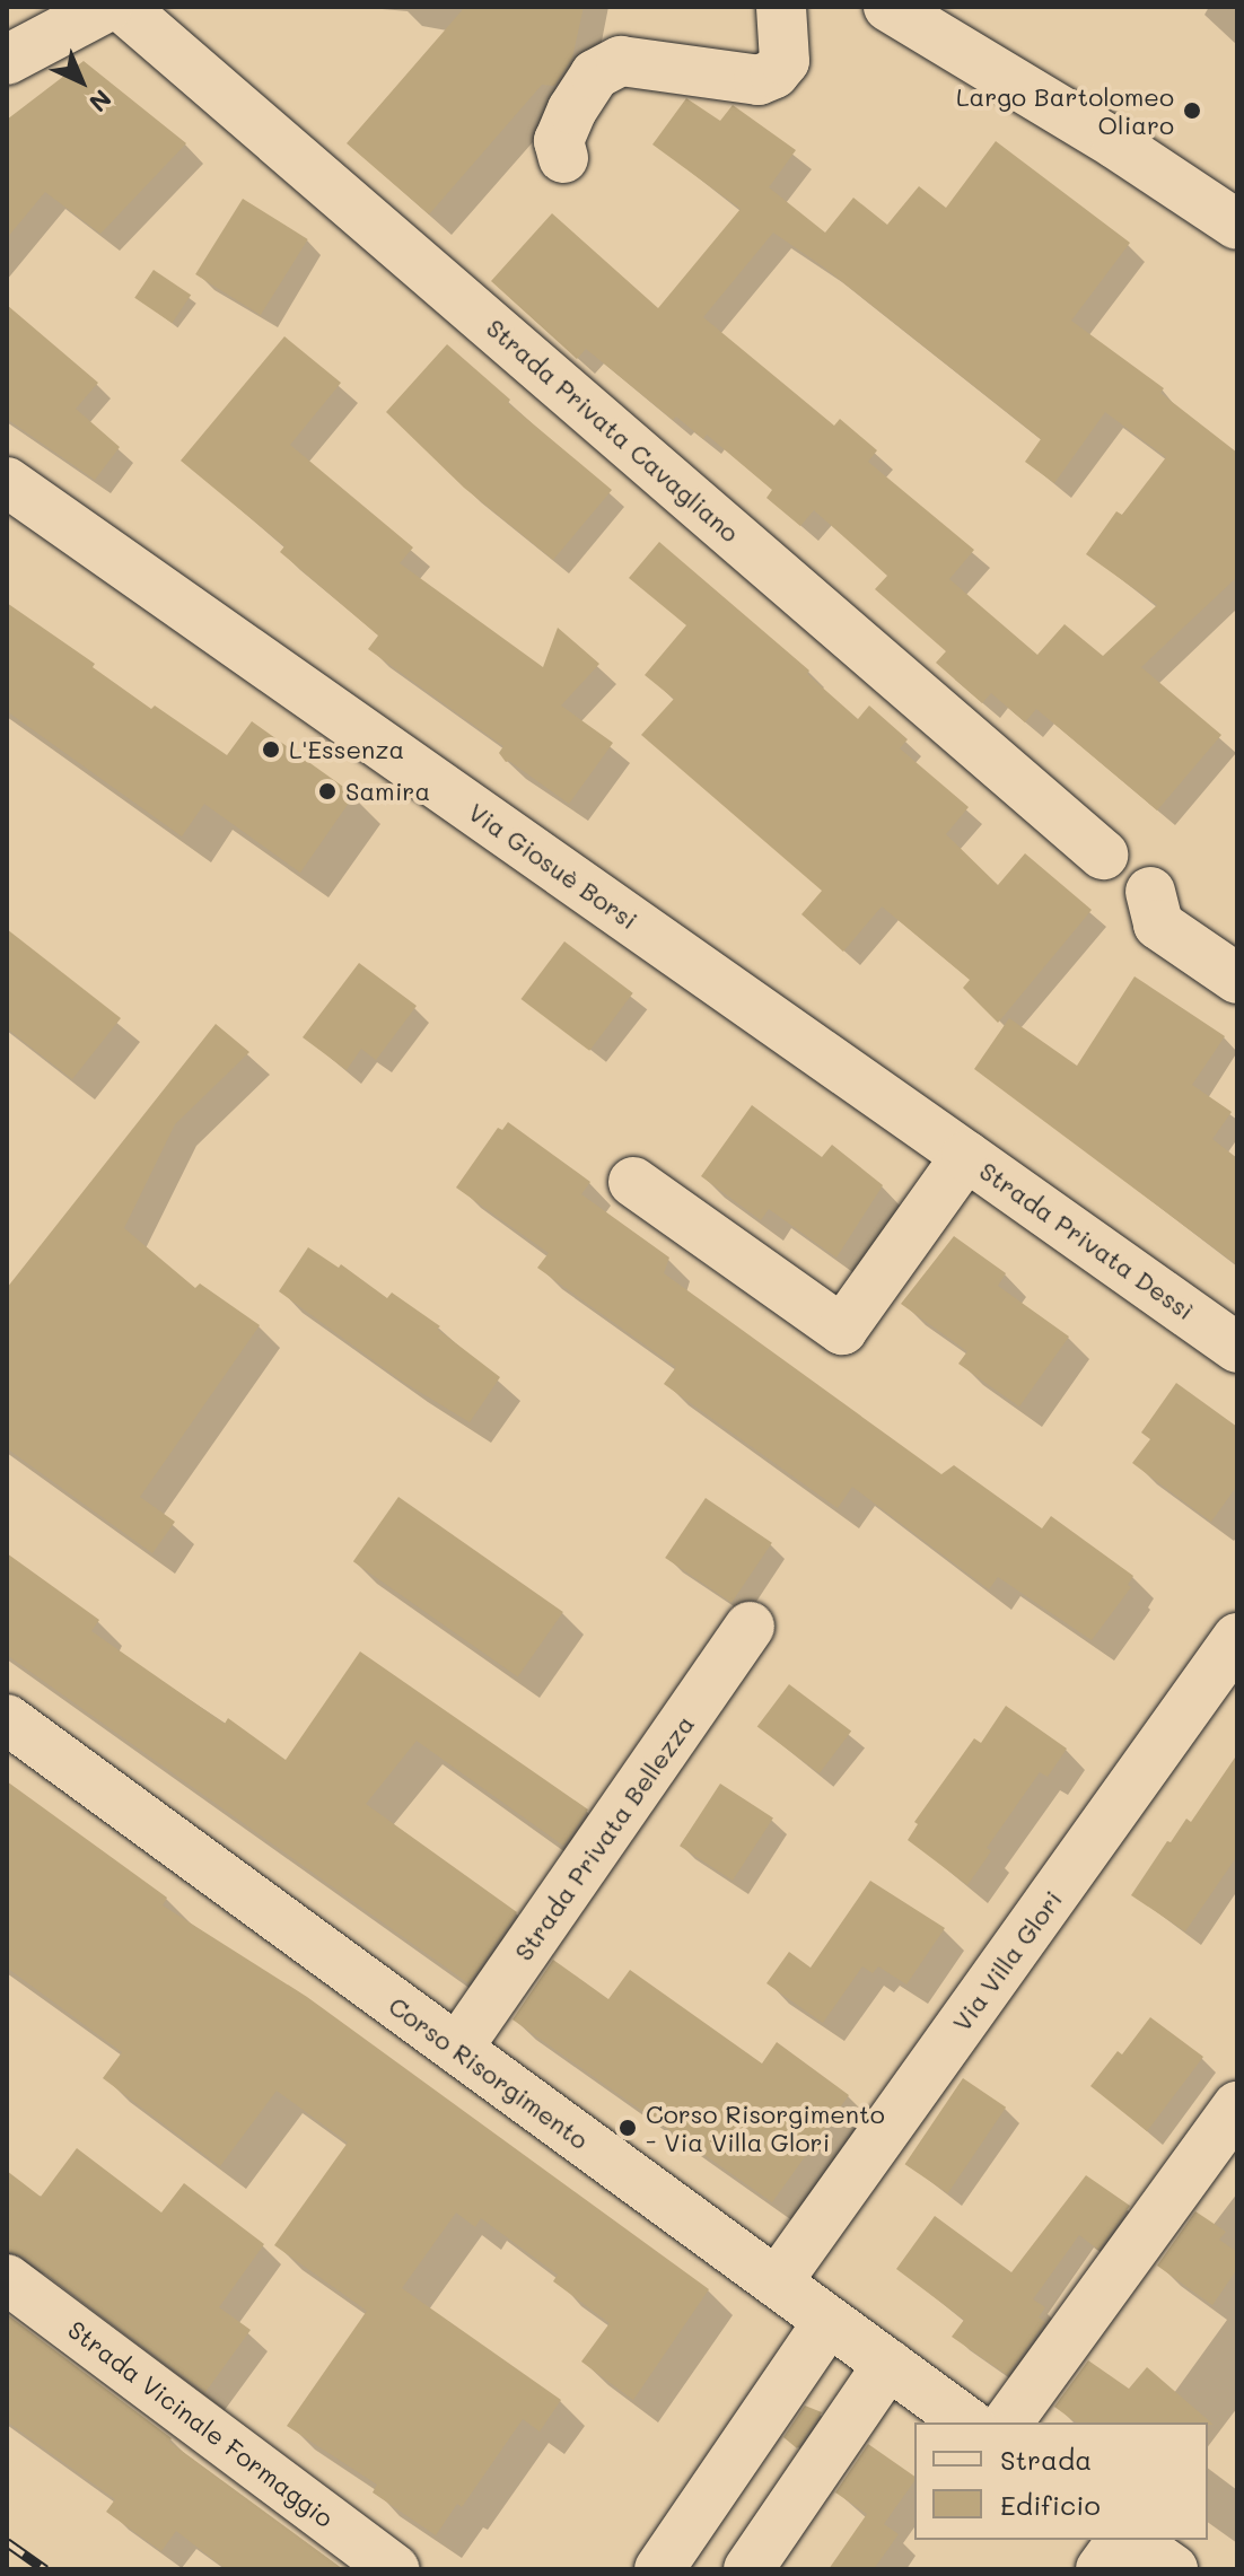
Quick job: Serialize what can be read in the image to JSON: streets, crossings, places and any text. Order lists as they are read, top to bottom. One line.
{"streets":{"street":["Strada Privata Cavagliano","Via Giosuè Borsi","Strada Privata Dessì","Strada Privata Bellezza","Via Villa Glori","Corso Risorgimento","Strada Vicinale Formaggio"]},"crossings":[["Via Giosuè Borsi","Strada Privata Dessì"],["Strada Privata Bellezza","Corso Risorgimento"],["Via Villa Glori","Corso Risorgimento"]],"places":["Largo Bartolomeo Oliaro","L'Essenza","Samira","Corso Risorgimento - Via Villa Glori"],"legend":["Strada","Edificio"],"north":"bottom right"}
